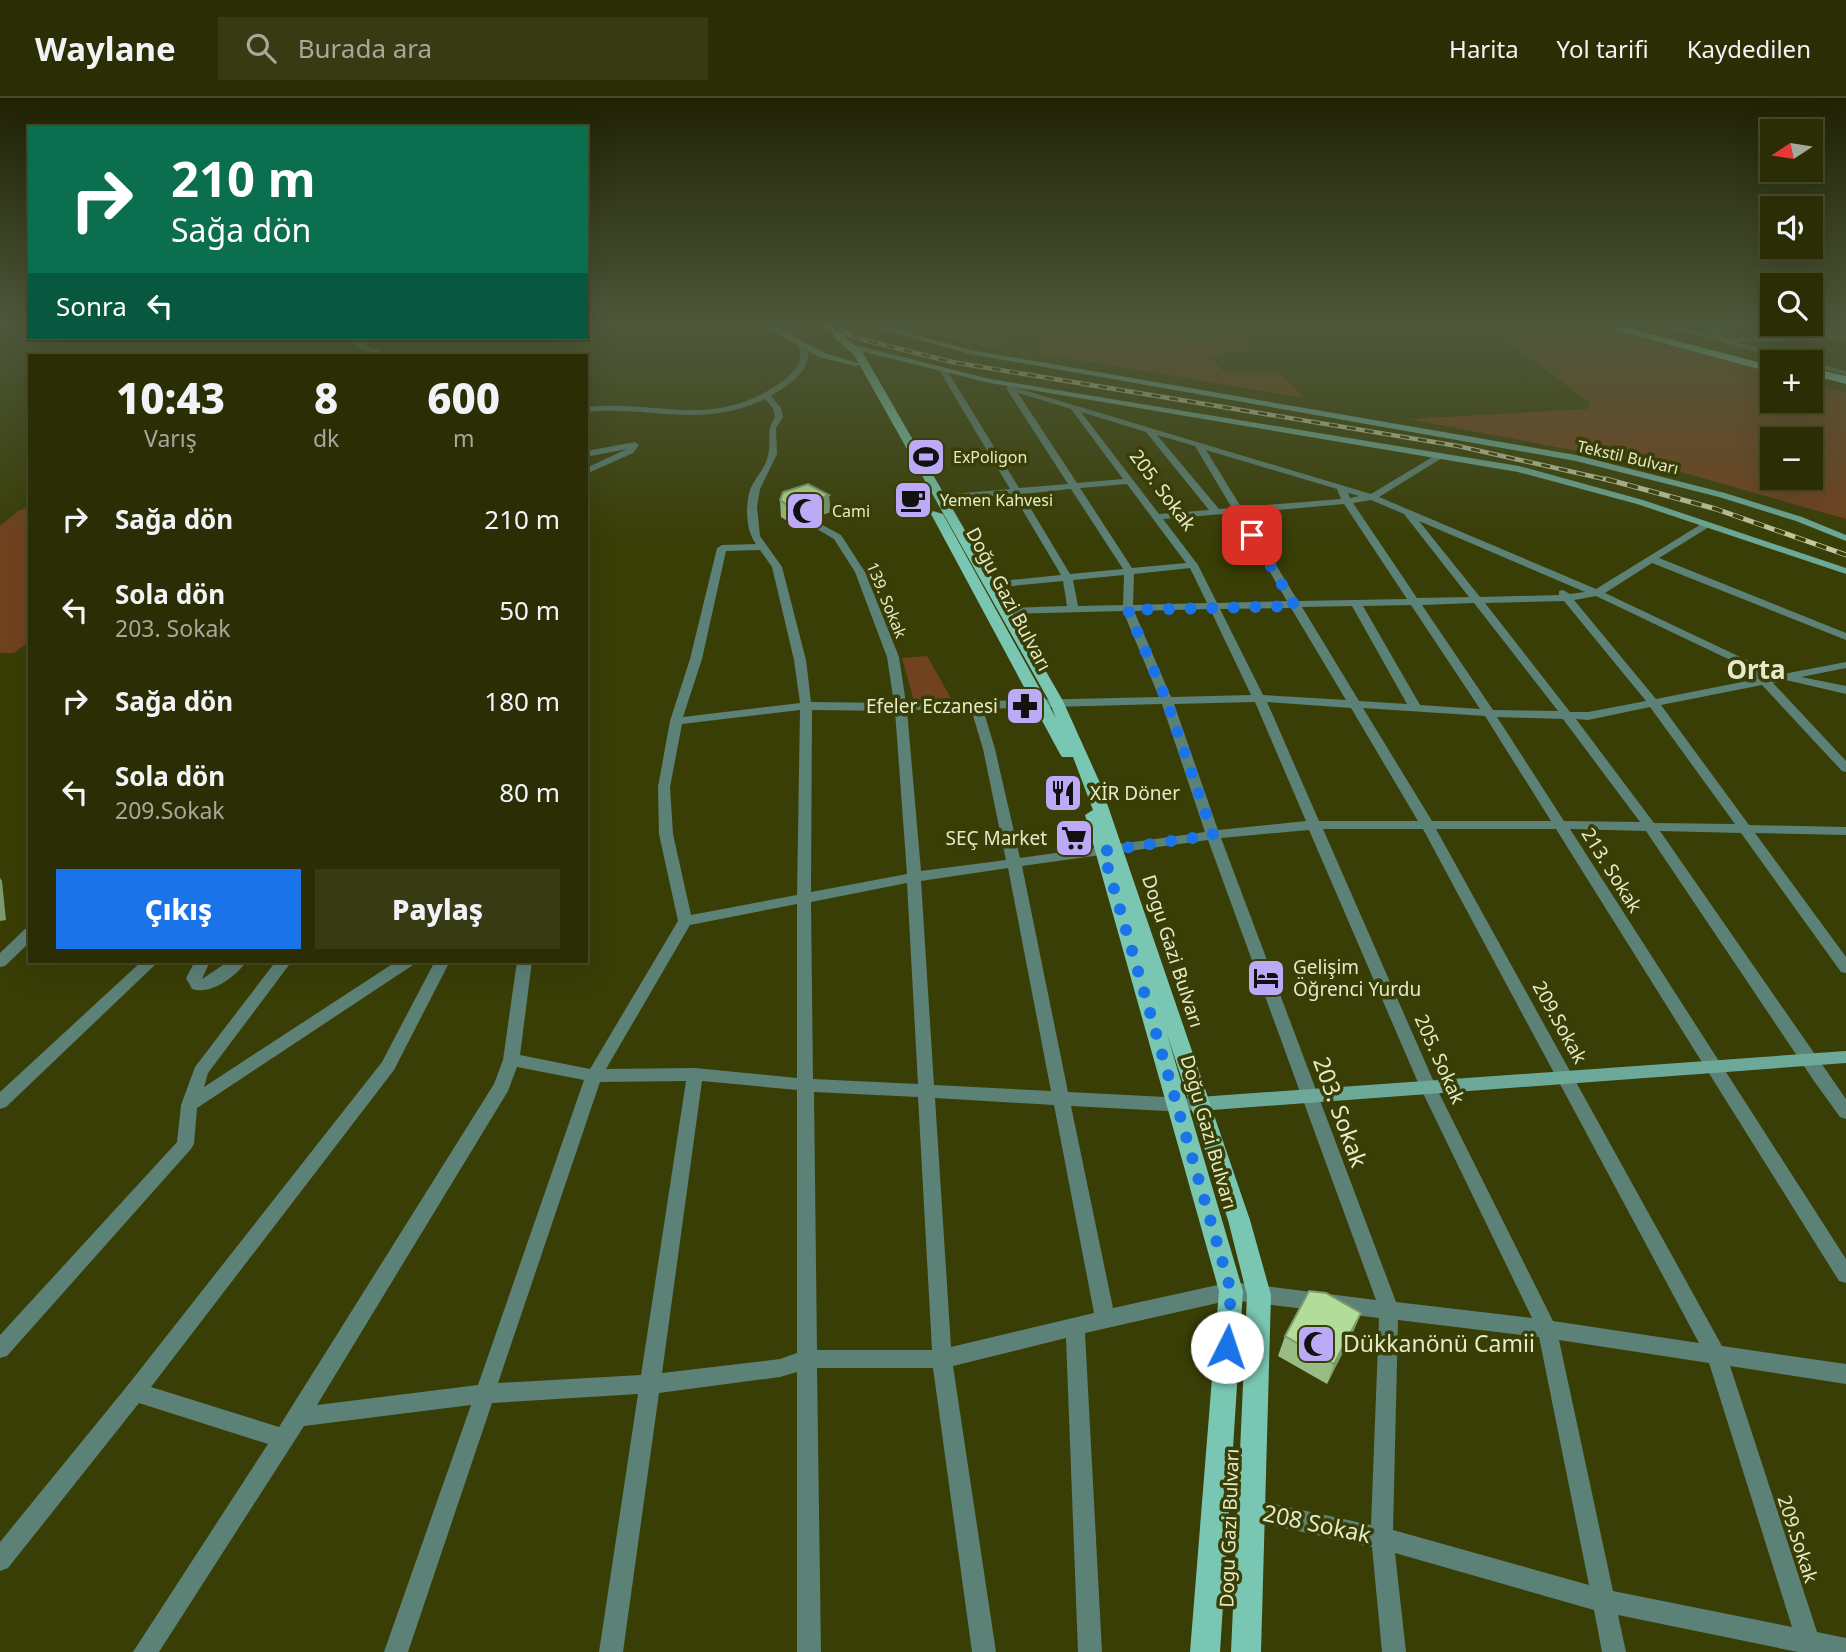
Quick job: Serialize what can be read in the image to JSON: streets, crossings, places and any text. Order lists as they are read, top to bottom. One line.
{"streets":{"main road":["Tekstil Bulvarı","Doğu Gazi Bulvarı","Dogu Gazi Bulvarı"],"street":["205. Sokak","139. Sokak","213. Sokak","209.Sokak","203. Sokak","208 Sokak"]},"crossings":[["205. Sokak","208 Sokak"],["Doğu Gazi Bulvarı","Dogu Gazi Bulvarı"],["Dogu Gazi Bulvarı","208 Sokak"],["209.Sokak","208 Sokak"],["203. Sokak","208 Sokak"]],"districts":["Orta"],"places":{"sports":["ExPoligon"],"cafe":["Yemen Kahvesi"],"mosque":["Cami","Dükkanönü Camii"],"pharmacy":["Efeler Eczanesi"],"restaurant":["XİR Döner"],"supermarket":["SEÇ Market"],"hotel":["Gelişim Öğrenci Yurdu"]},"north":"left","page":{"header":"Waylane","search":"Burada ara","nav":["Harita","Yol tarifi","Kaydedilen"],"map_buttons":["+","−"],"turn":["210 m","Sağa dön"],"then":"Sonra","eta":["10:43","Varış","8","dk","600","m"],"list":[{"name":"Sağa dön","value":"210 m"},{"name":"Sola dön","note":"203. Sokak","value":"50 m"},{"name":"Sağa dön","value":"180 m"},{"name":"Sola dön","note":"209.Sokak","value":"80 m"}],"buttons":["Çıkış","Paylaş"]}}
